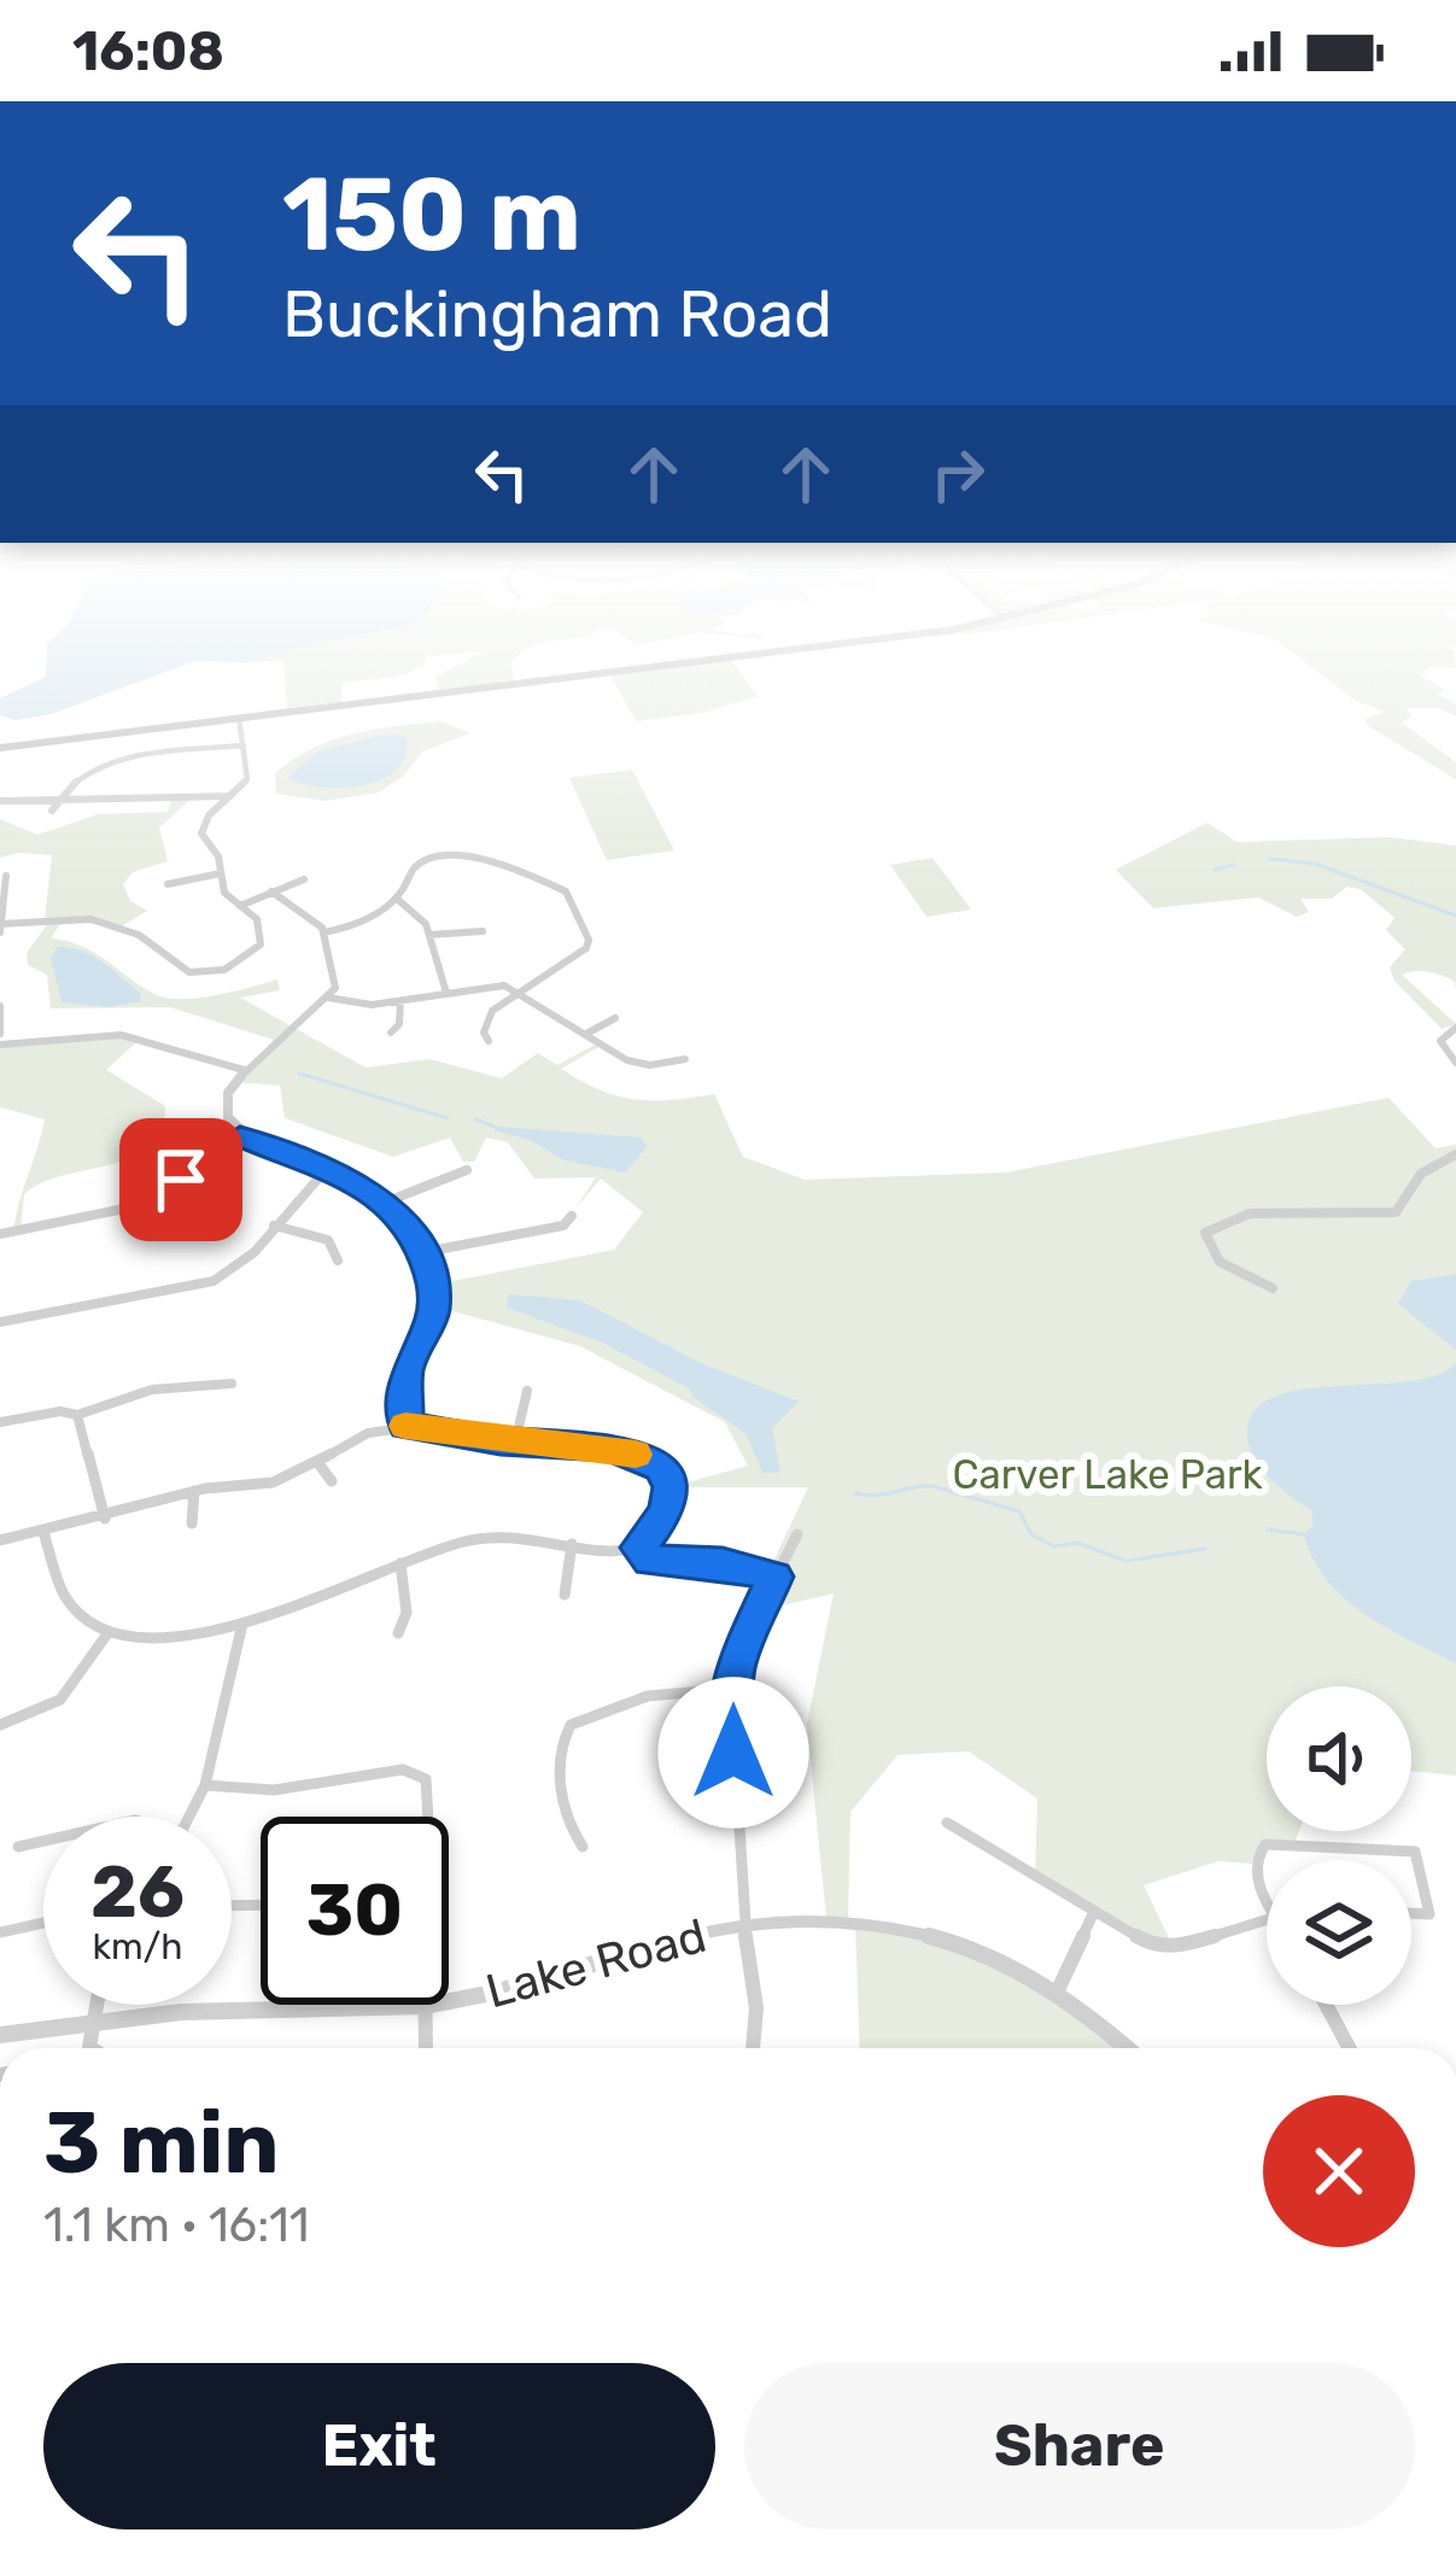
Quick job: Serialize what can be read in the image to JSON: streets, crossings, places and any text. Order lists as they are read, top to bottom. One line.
{"streets":{"street":["Lake Road"]},"parks":["Carver Lake Park"],"page":{"status":"16:08","turn":["150 m","Buckingham Road"],"speed":"26 km/h","limit":"30","heading":["3 min","1.1 km · 16:11"],"buttons":["Exit","Share"]}}
